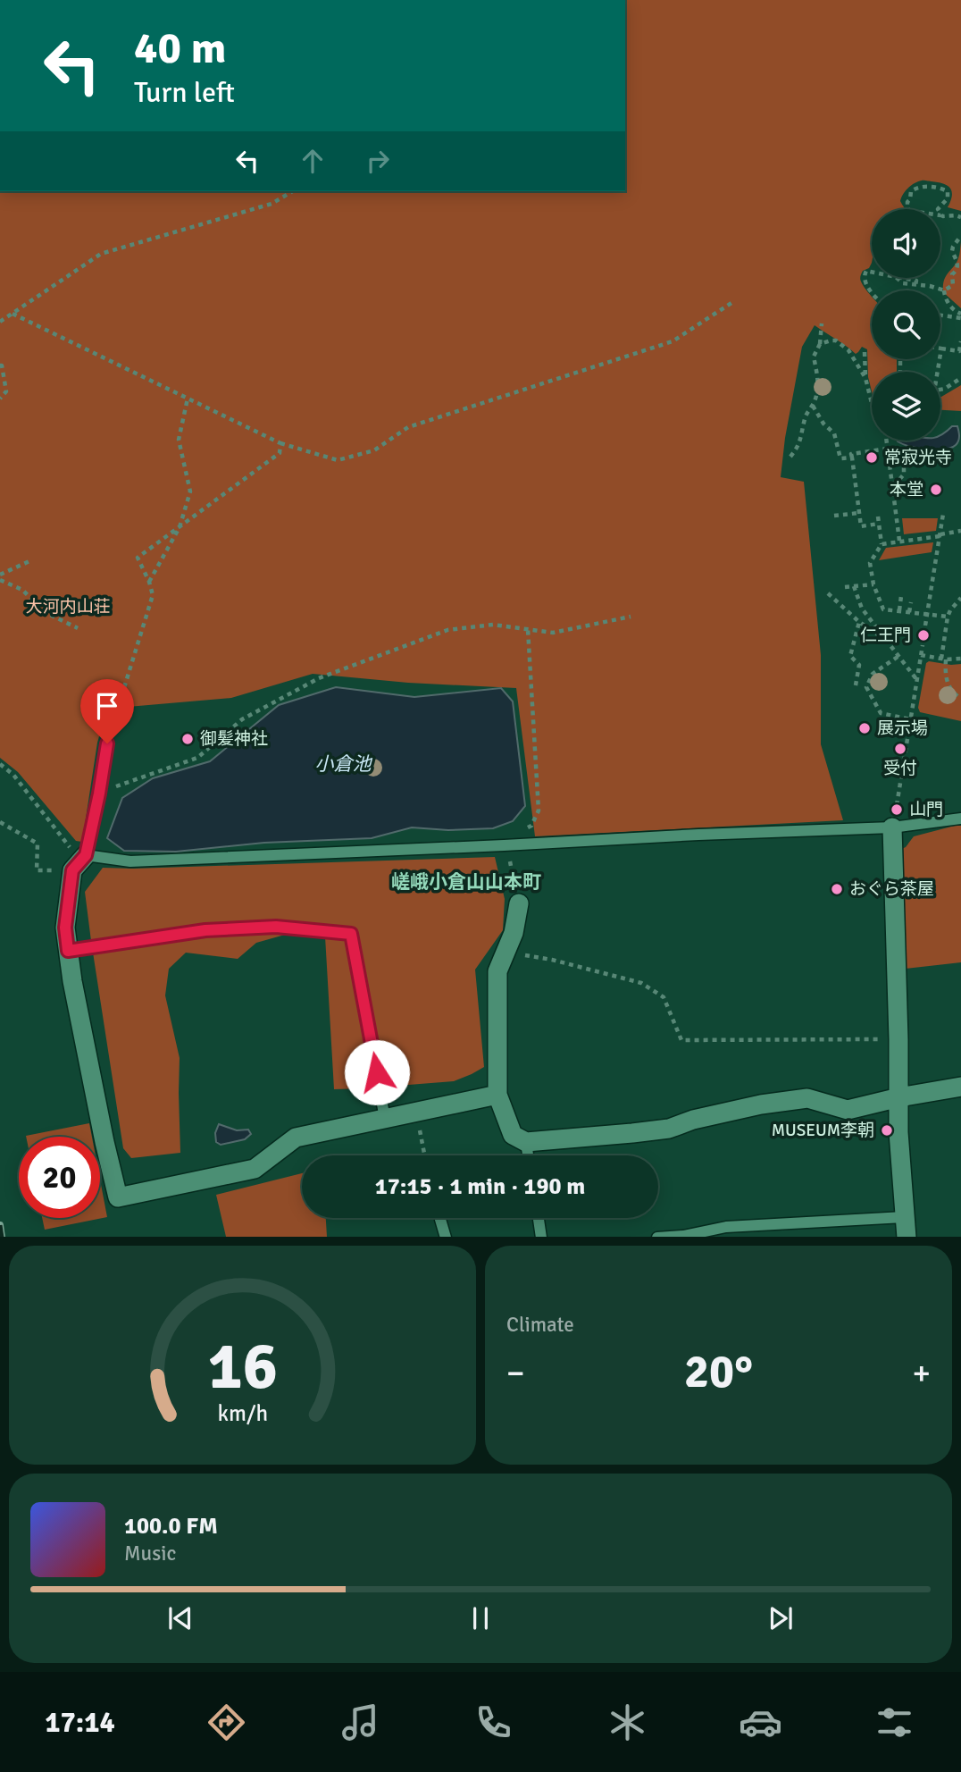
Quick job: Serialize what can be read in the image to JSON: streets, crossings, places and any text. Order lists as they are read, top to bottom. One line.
{"districts":["嵯峨小倉山山本町"],"water":["小倉池"],"parks":["大河内山荘"],"places":["常寂光寺","本堂","仁王門","展示場","御髪神社","受付","山門","おぐら茶屋","MUSEUM李朝"],"page":{"turn":["40 m","Turn left"],"limit":"20","trip":"17:15 · 1 min · 190 m","tile":"Climate","heat":["−","20°","+"],"song":["100.0 FM","Music"],"tabs":"17:14","gauge":["16","km/h"]}}
